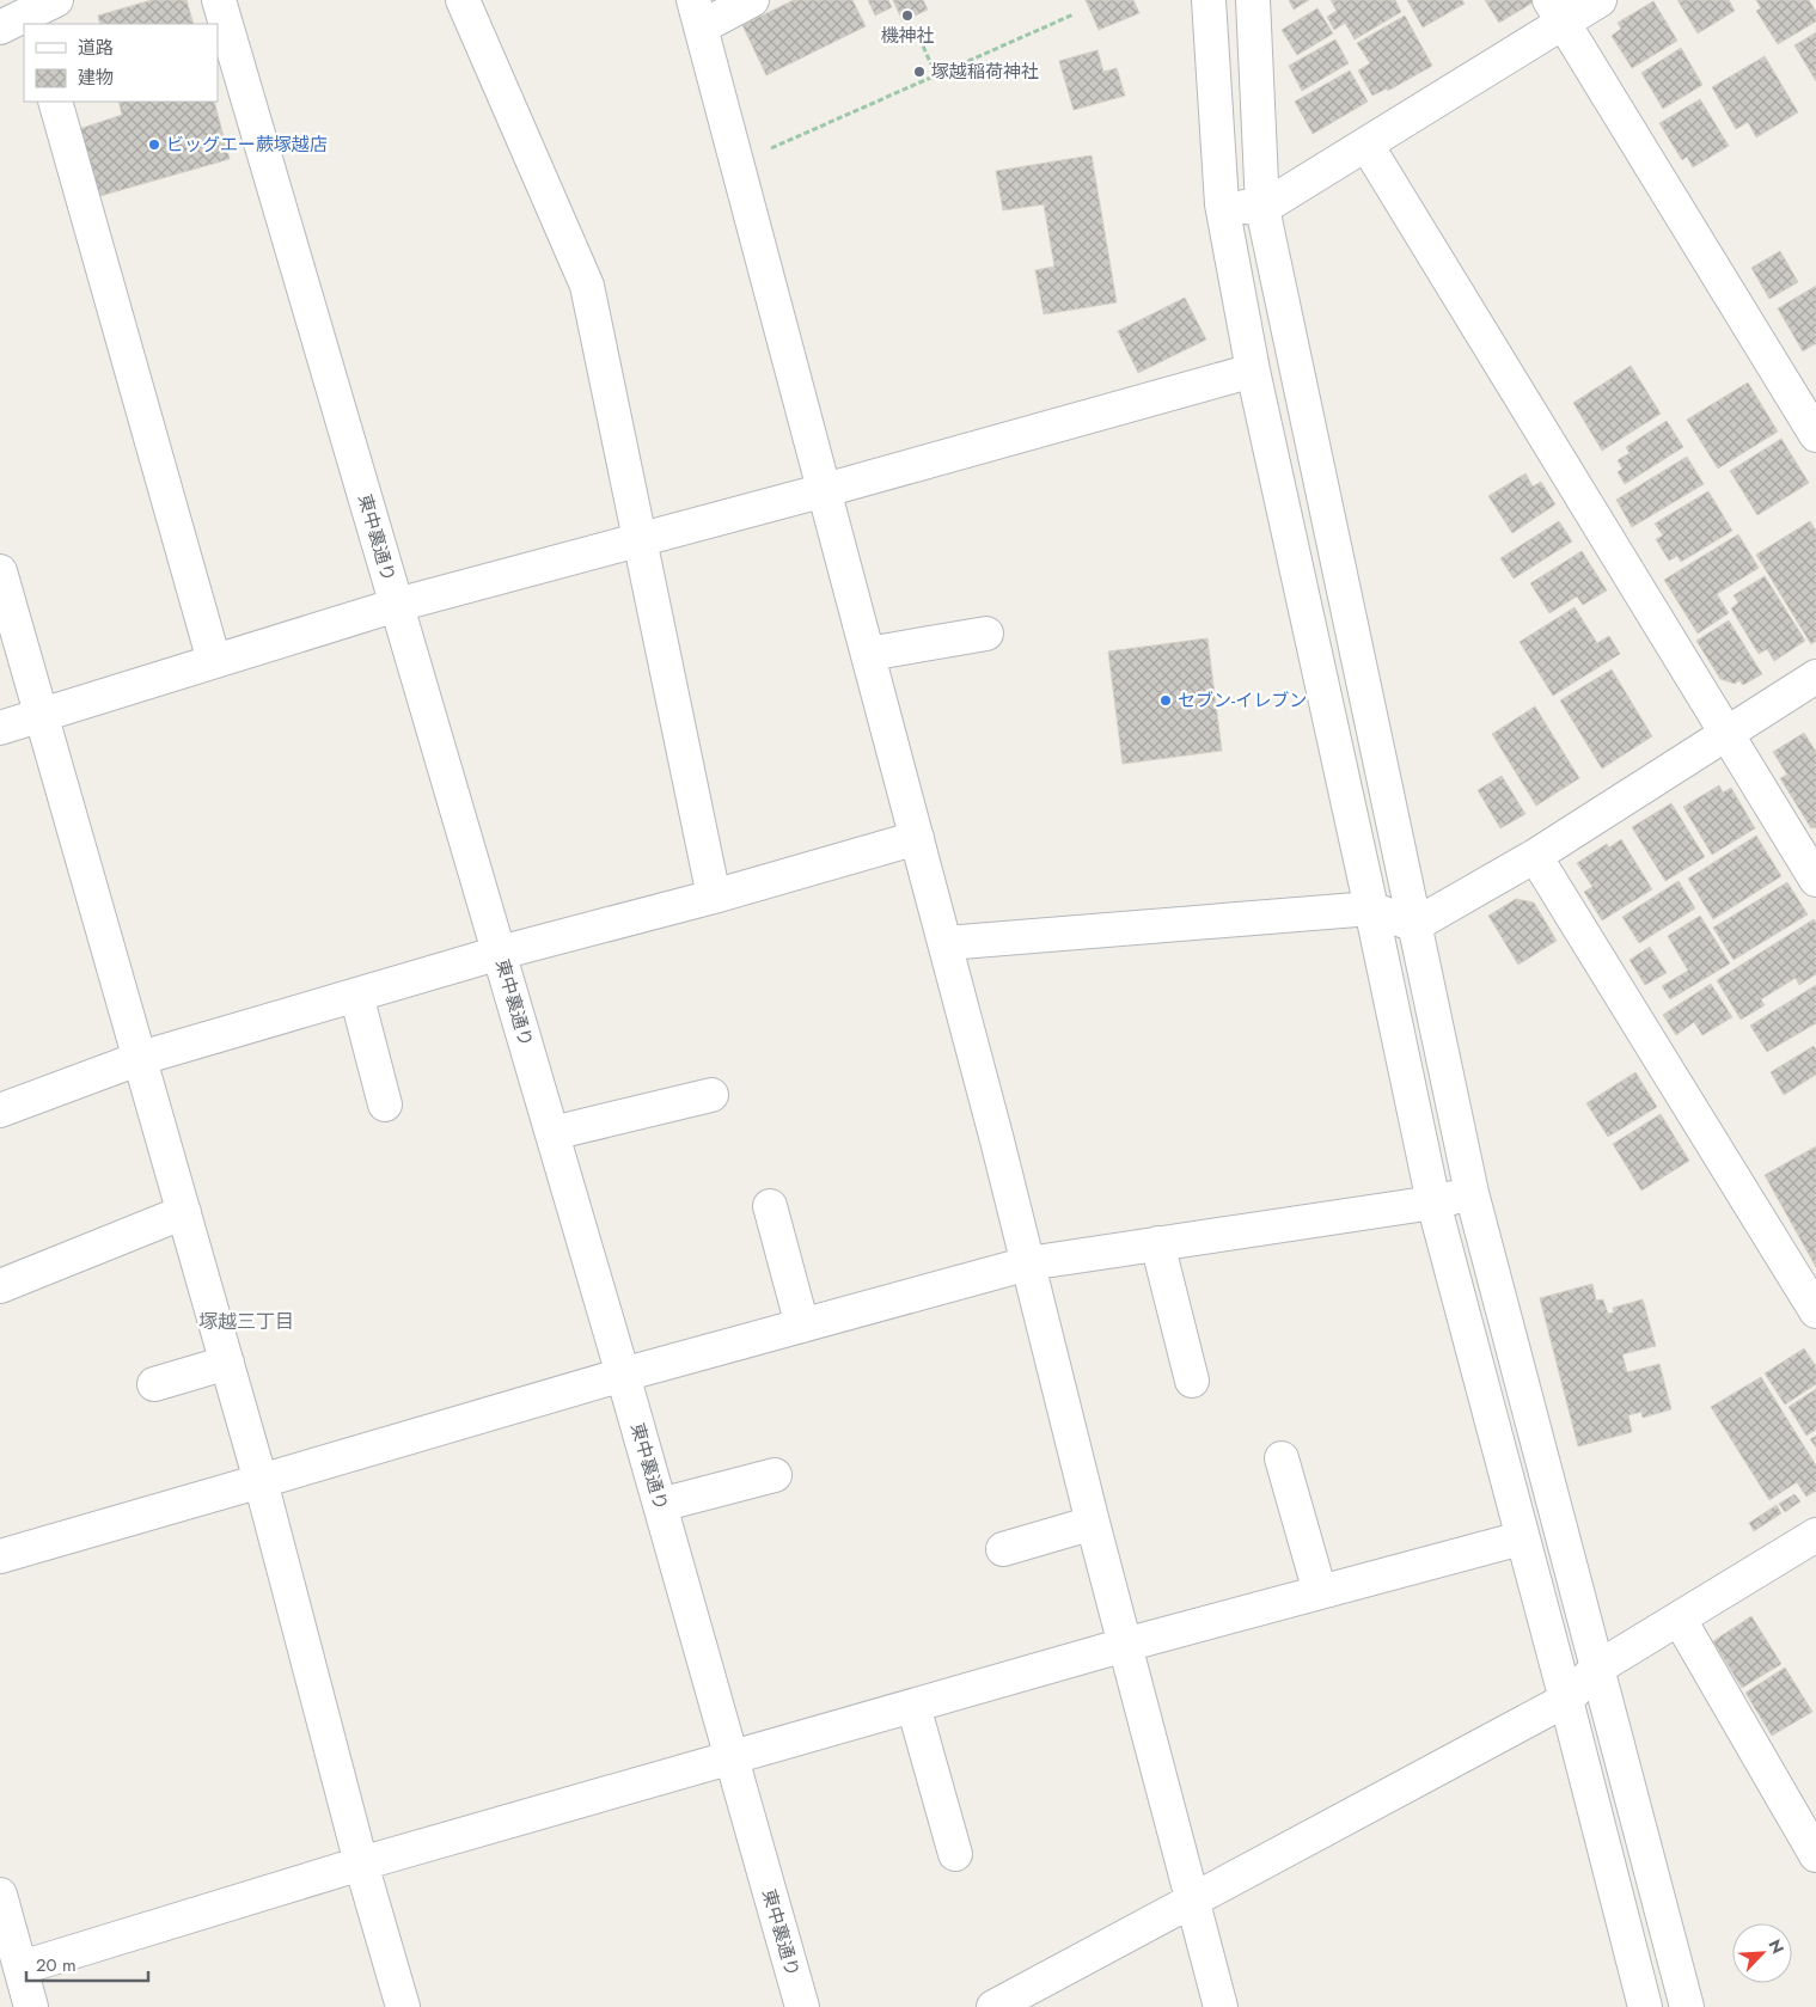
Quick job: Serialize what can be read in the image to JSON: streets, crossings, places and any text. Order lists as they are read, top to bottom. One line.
{"streets":{"street":["東中裏通り"]},"districts":["塚越三丁目"],"places":["機神社","塚越稲荷神社","ビッグエー蕨塚越店","セブン-イレブン"],"legend":["道路","建物"],"scale_bar":"20 m","north":"top right"}
